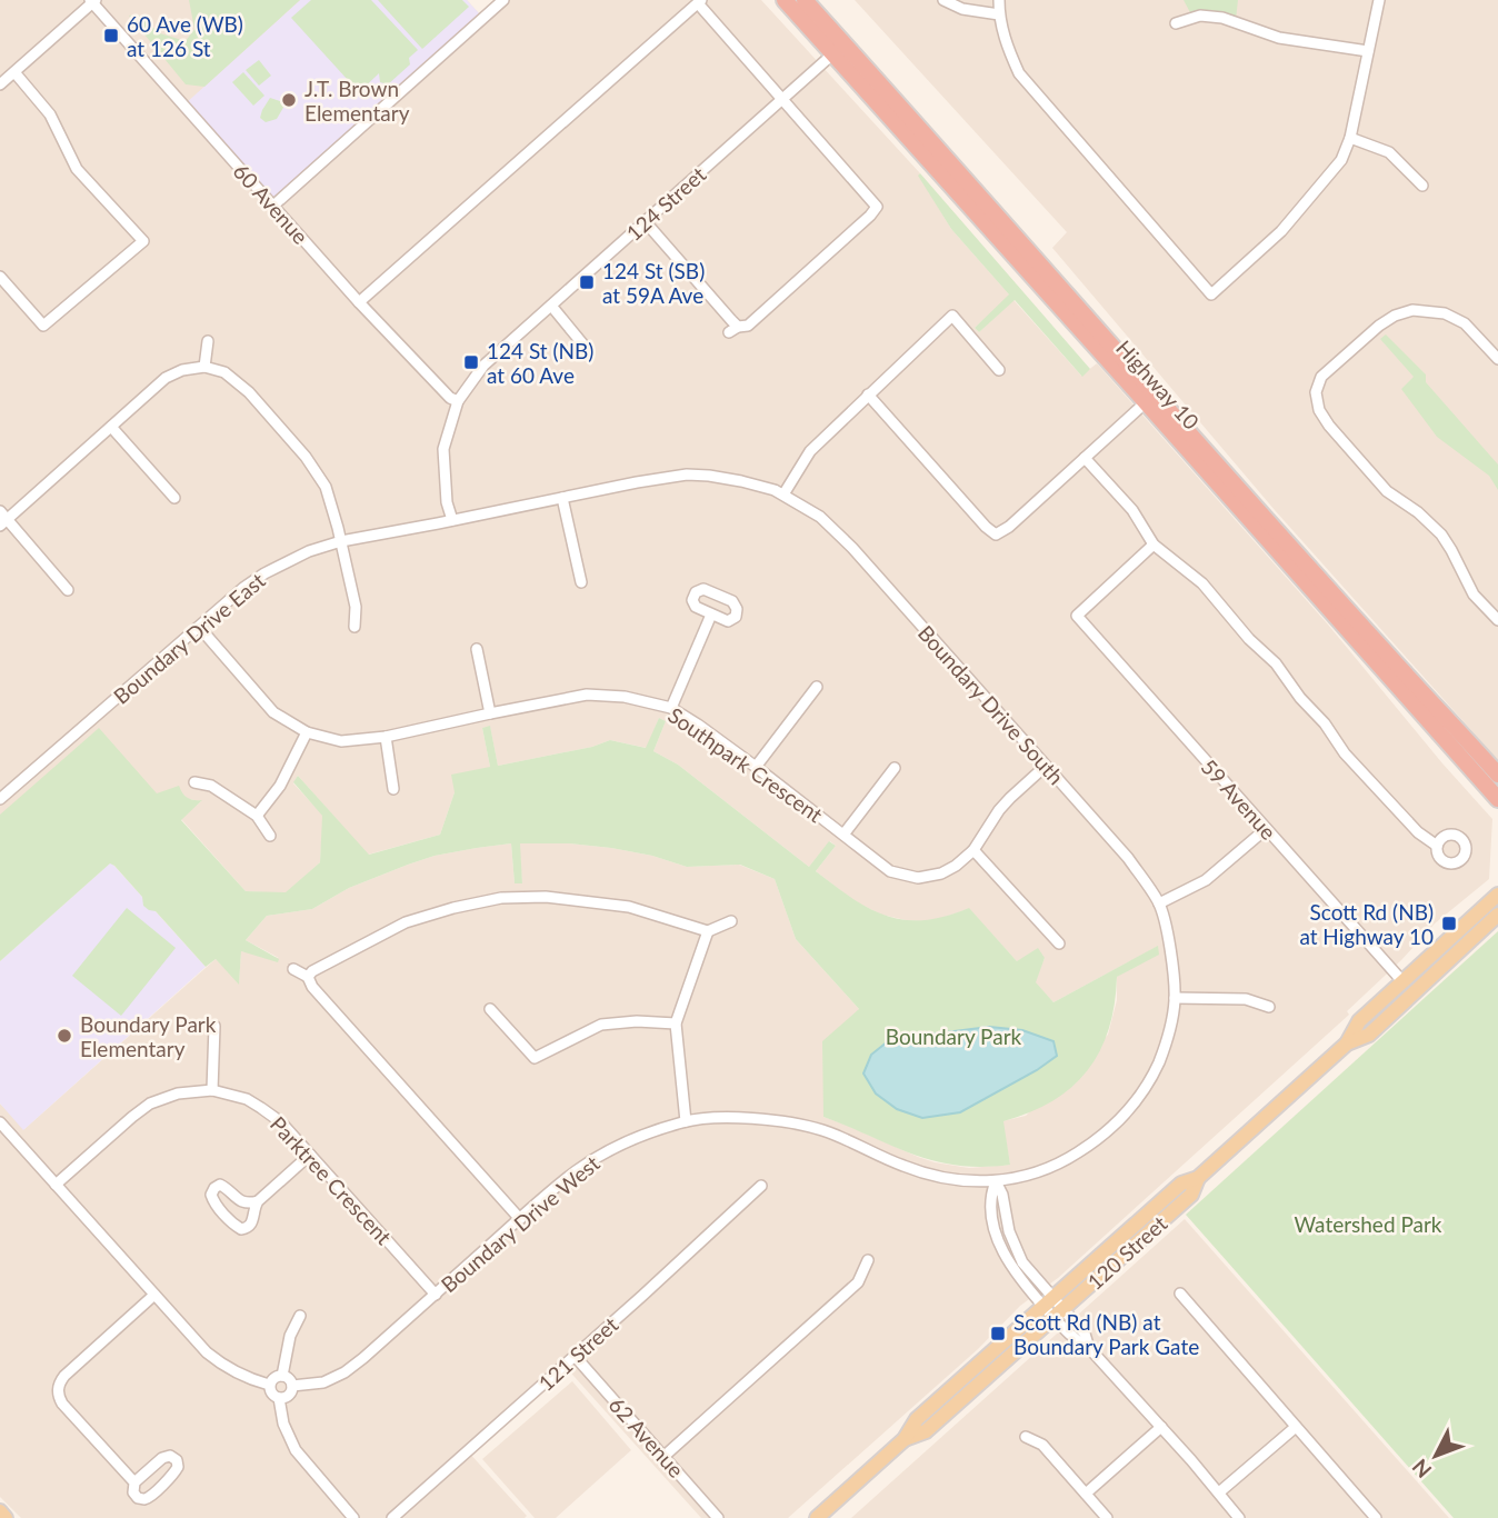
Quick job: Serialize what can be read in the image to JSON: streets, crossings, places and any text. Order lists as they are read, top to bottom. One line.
{"streets":{"highway":["Highway 10"],"main road":["120 Street"],"street":["60 Avenue","124 Street","Boundary Drive East","Boundary Drive South","Southpark Crescent","59 Avenue","Parktree Crescent","Boundary Drive West","121 Street","62 Avenue"]},"crossings":[["60 Avenue","124 Street"],["124 Street","Highway 10"],["124 Street","Boundary Drive East"],["124 Street","Boundary Drive South"],["Boundary Drive East","Boundary Drive South"],["Boundary Drive East","Southpark Crescent"],["Boundary Drive South","Southpark Crescent"],["Boundary Drive South","Boundary Drive West"],["59 Avenue","120 Street"],["Parktree Crescent","Boundary Drive West"],["121 Street","62 Avenue"]],"parks":["Boundary Park","Watershed Park"],"places":{"transit":["60 Ave (WB) at 126 St","124 St (SB) at 59A Ave","124 St (NB) at 60 Ave","Scott Rd (NB) at Highway 10","Scott Rd (NB) at Boundary Park Gate"],"other":["J.T. Brown Elementary","Boundary Park Elementary"]},"north":"bottom left"}
